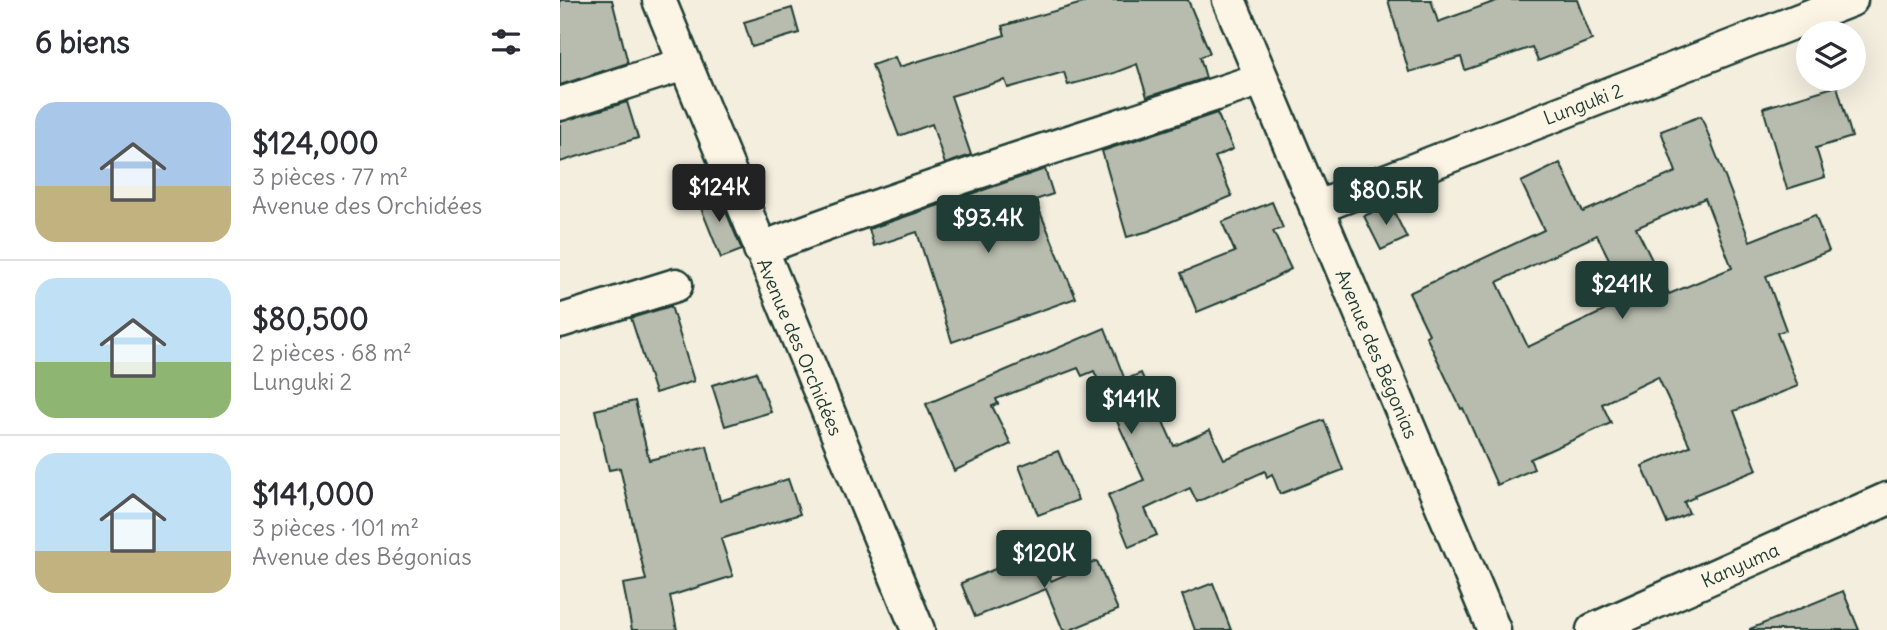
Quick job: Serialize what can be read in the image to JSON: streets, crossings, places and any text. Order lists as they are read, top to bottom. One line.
{"streets":{"street":["Lunguki 2","Avenue des Orchidées","Avenue des Bégonias","Kanyuma"]},"crossings":[["Lunguki 2","Avenue des Bégonias"]],"page":{"heading":"6 biens","list":[{"name":"$124,000","note":"3 pièces · 77 m² · Avenue des Orchidées"},{"name":"$80,500","note":"2 pièces · 68 m² · Lunguki 2"},{"name":"$141,000","note":"3 pièces · 101 m² · Avenue des Bégonias"}],"price":["$124K","$80.5K","$93.4K","$241K","$141K","$120K"]}}
